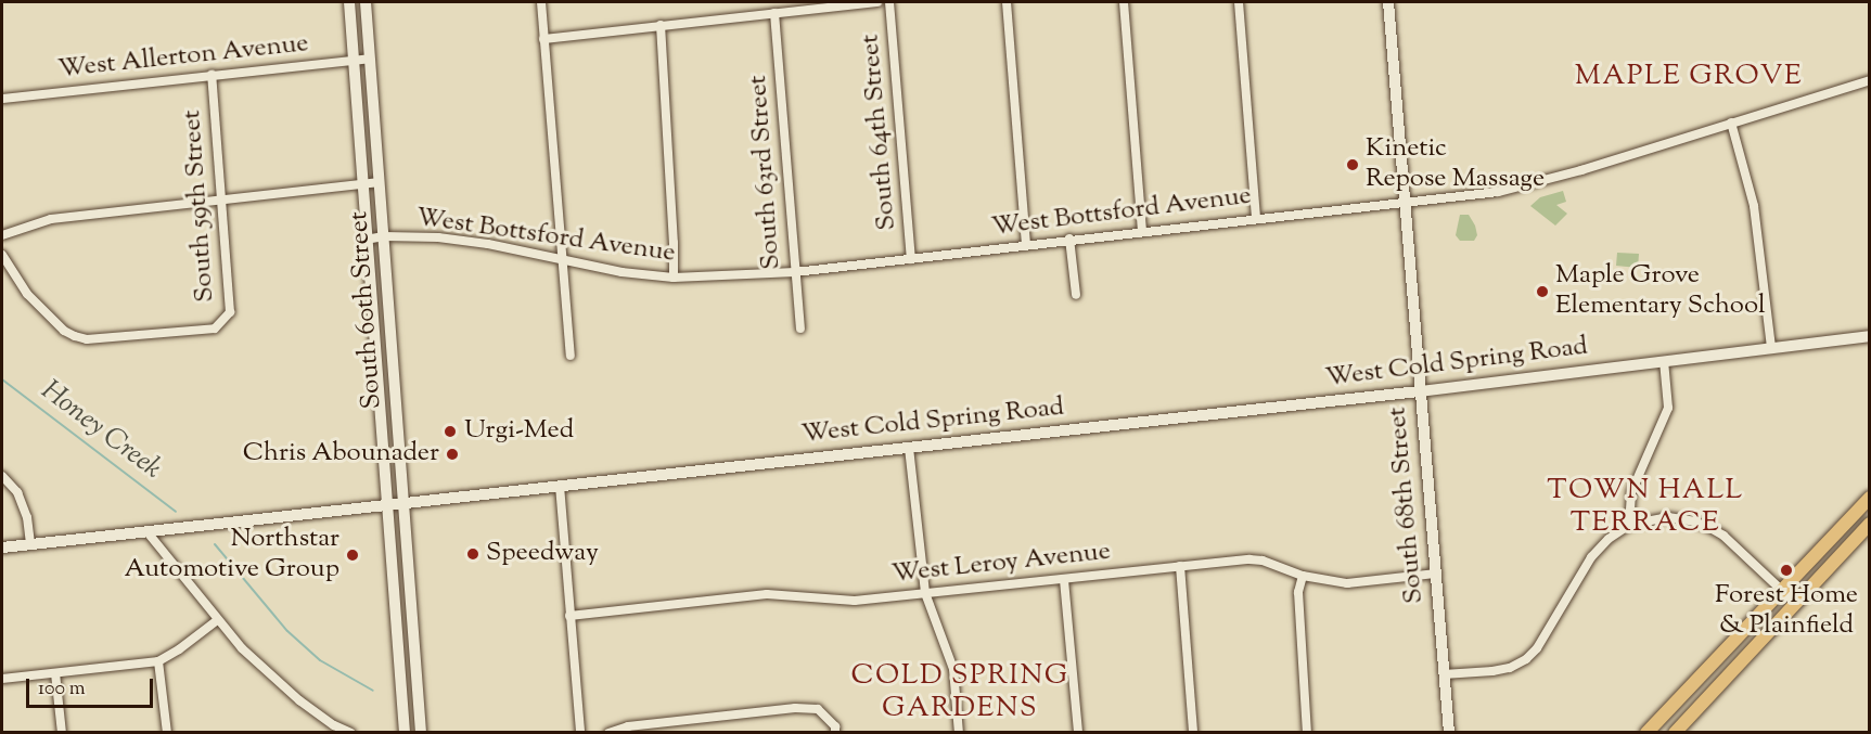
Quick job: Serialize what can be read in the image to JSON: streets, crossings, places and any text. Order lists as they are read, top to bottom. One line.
{"streets":{"street":["West Allerton Avenue","South 64th Street","South 63rd Street","South 59th Street","West Bottsford Avenue","South 60th Street","West Cold Spring Road","South 68th Street","West Leroy Avenue"]},"crossings":[["West Allerton Avenue","South 59th Street"],["West Allerton Avenue","South 60th Street"],["South 64th Street","West Bottsford Avenue"],["South 63rd Street","West Bottsford Avenue"],["West Bottsford Avenue","South 60th Street"],["West Bottsford Avenue","South 68th Street"],["South 60th Street","West Cold Spring Road"],["West Cold Spring Road","South 68th Street"],["South 68th Street","West Leroy Avenue"]],"districts":["MAPLE GROVE","TOWN HALL TERRACE","COLD SPRING GARDENS"],"water":["Honey Creek"],"places":["Kinetic Repose Massage","Maple Grove Elementary School","Urgi-Med","Chris Abounader","Speedway","Northstar Automotive Group","Forest Home & Plainfield"],"scale_bar":"100 m"}
